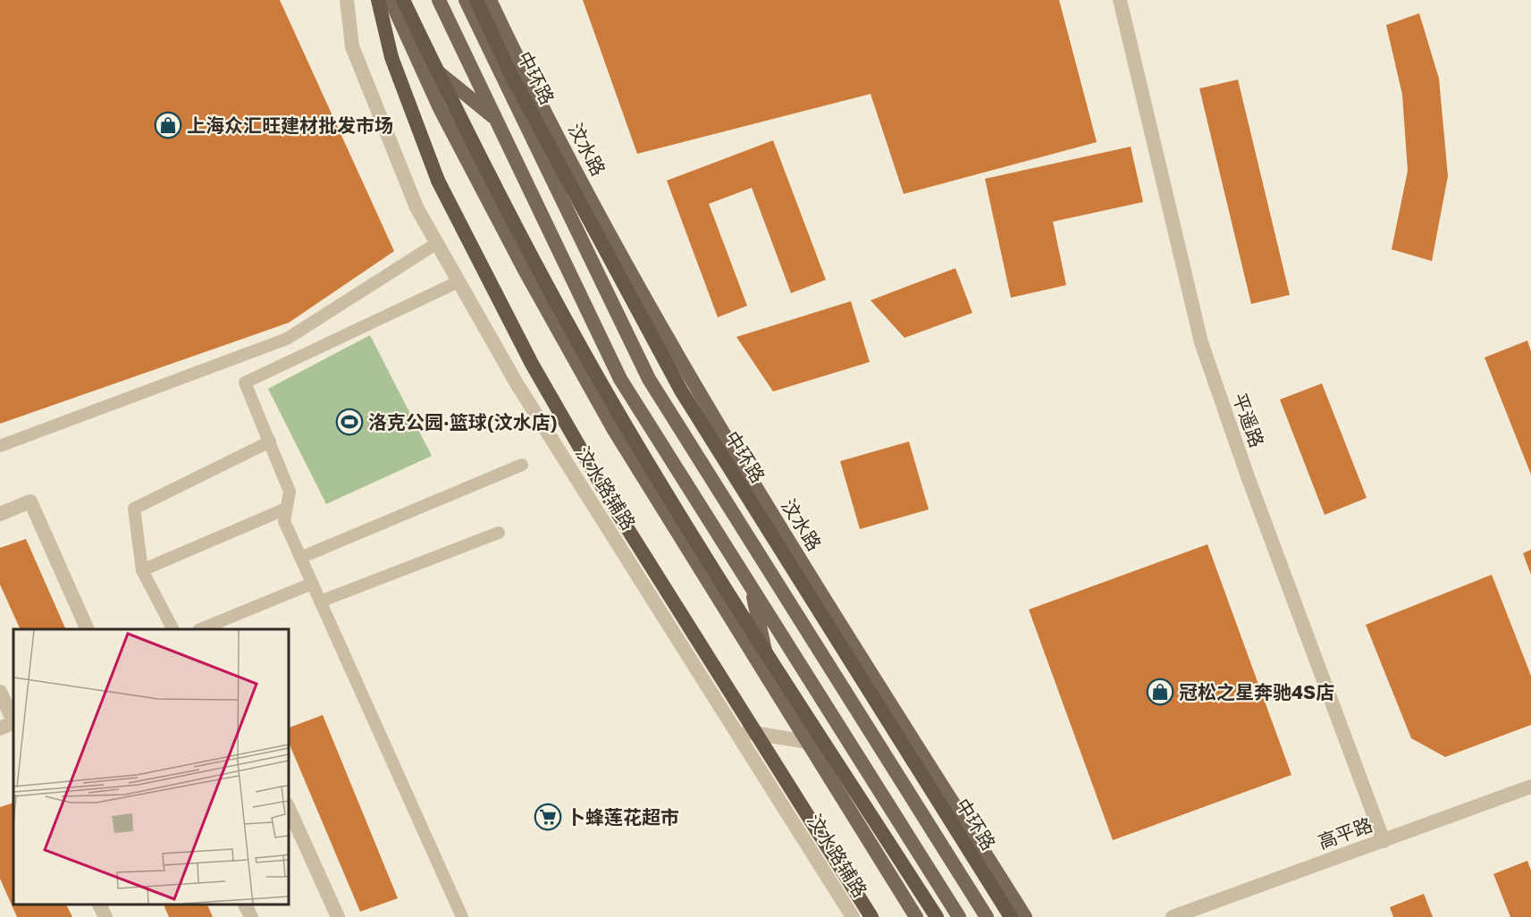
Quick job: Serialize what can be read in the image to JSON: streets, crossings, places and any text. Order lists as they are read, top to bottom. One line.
{"streets":{"highway":["中环路"],"main road":["汶水路"],"street":["平遥路","汶水路辅路","高平路"]},"crossings":[["平遥路","高平路"]],"places":{"shop":["上海众汇旺建材批发市场","冠松之星奔驰4S店"],"sports":["洛克公园·篮球(汶水店)"],"supermarket":["卜蜂莲花超市"]}}
